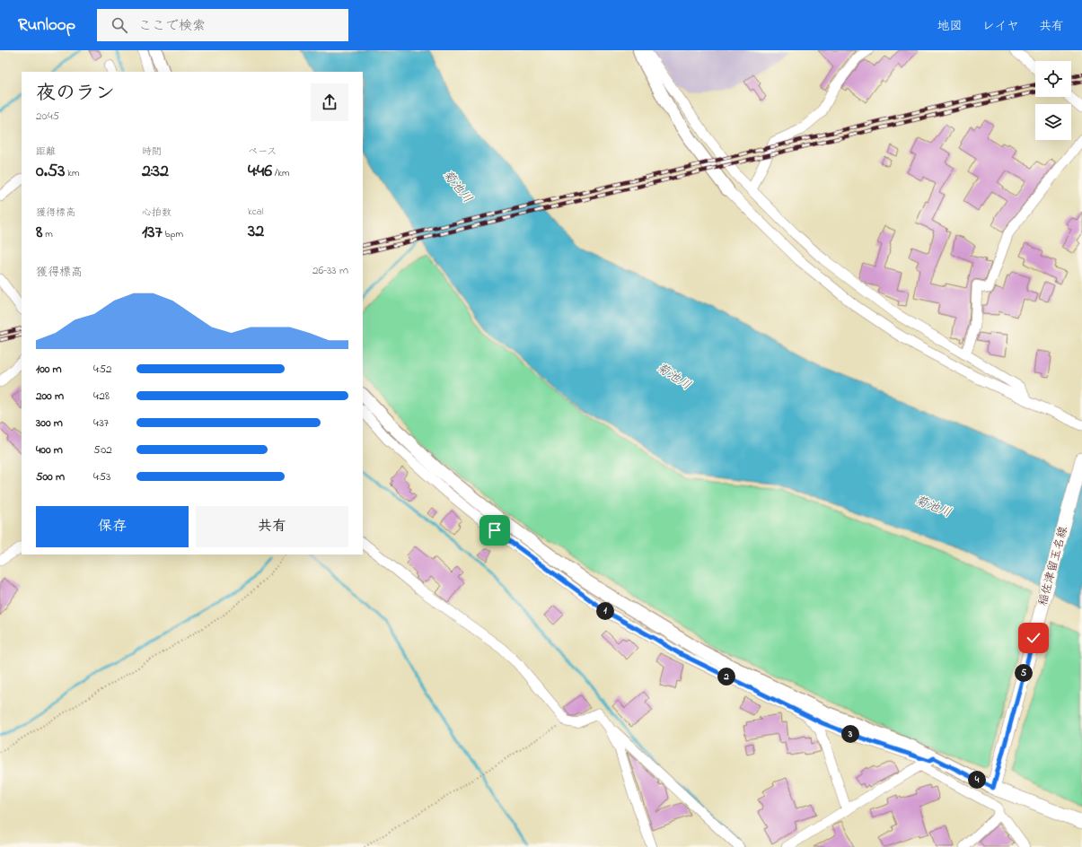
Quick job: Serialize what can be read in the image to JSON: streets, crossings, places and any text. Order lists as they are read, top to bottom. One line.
{"streets":{"main road":["稲佐津留玉名線"]},"water":["菊池川"],"page":{"header":"Runloop","search":"ここで検索","nav":["地図","レイヤ","共有"],"heading":["夜のラン","20:45"],"stats":[["距離","0.53 km"],["時間","2:32"],["ペース","4:46 /km"],["獲得標高","8 m"],["心拍数","137 bpm"],["kcal","32"]],"chart":["獲得標高","26–33 m"],"list":[{"name":"100 m","note":"4:52"},{"name":"200 m","note":"4:28"},{"name":"300 m","note":"4:37"},{"name":"400 m","note":"5:02"},{"name":"500 m","note":"4:53"}],"buttons":["保存","共有"],"pins":["1","5","2","3","4"]}}
